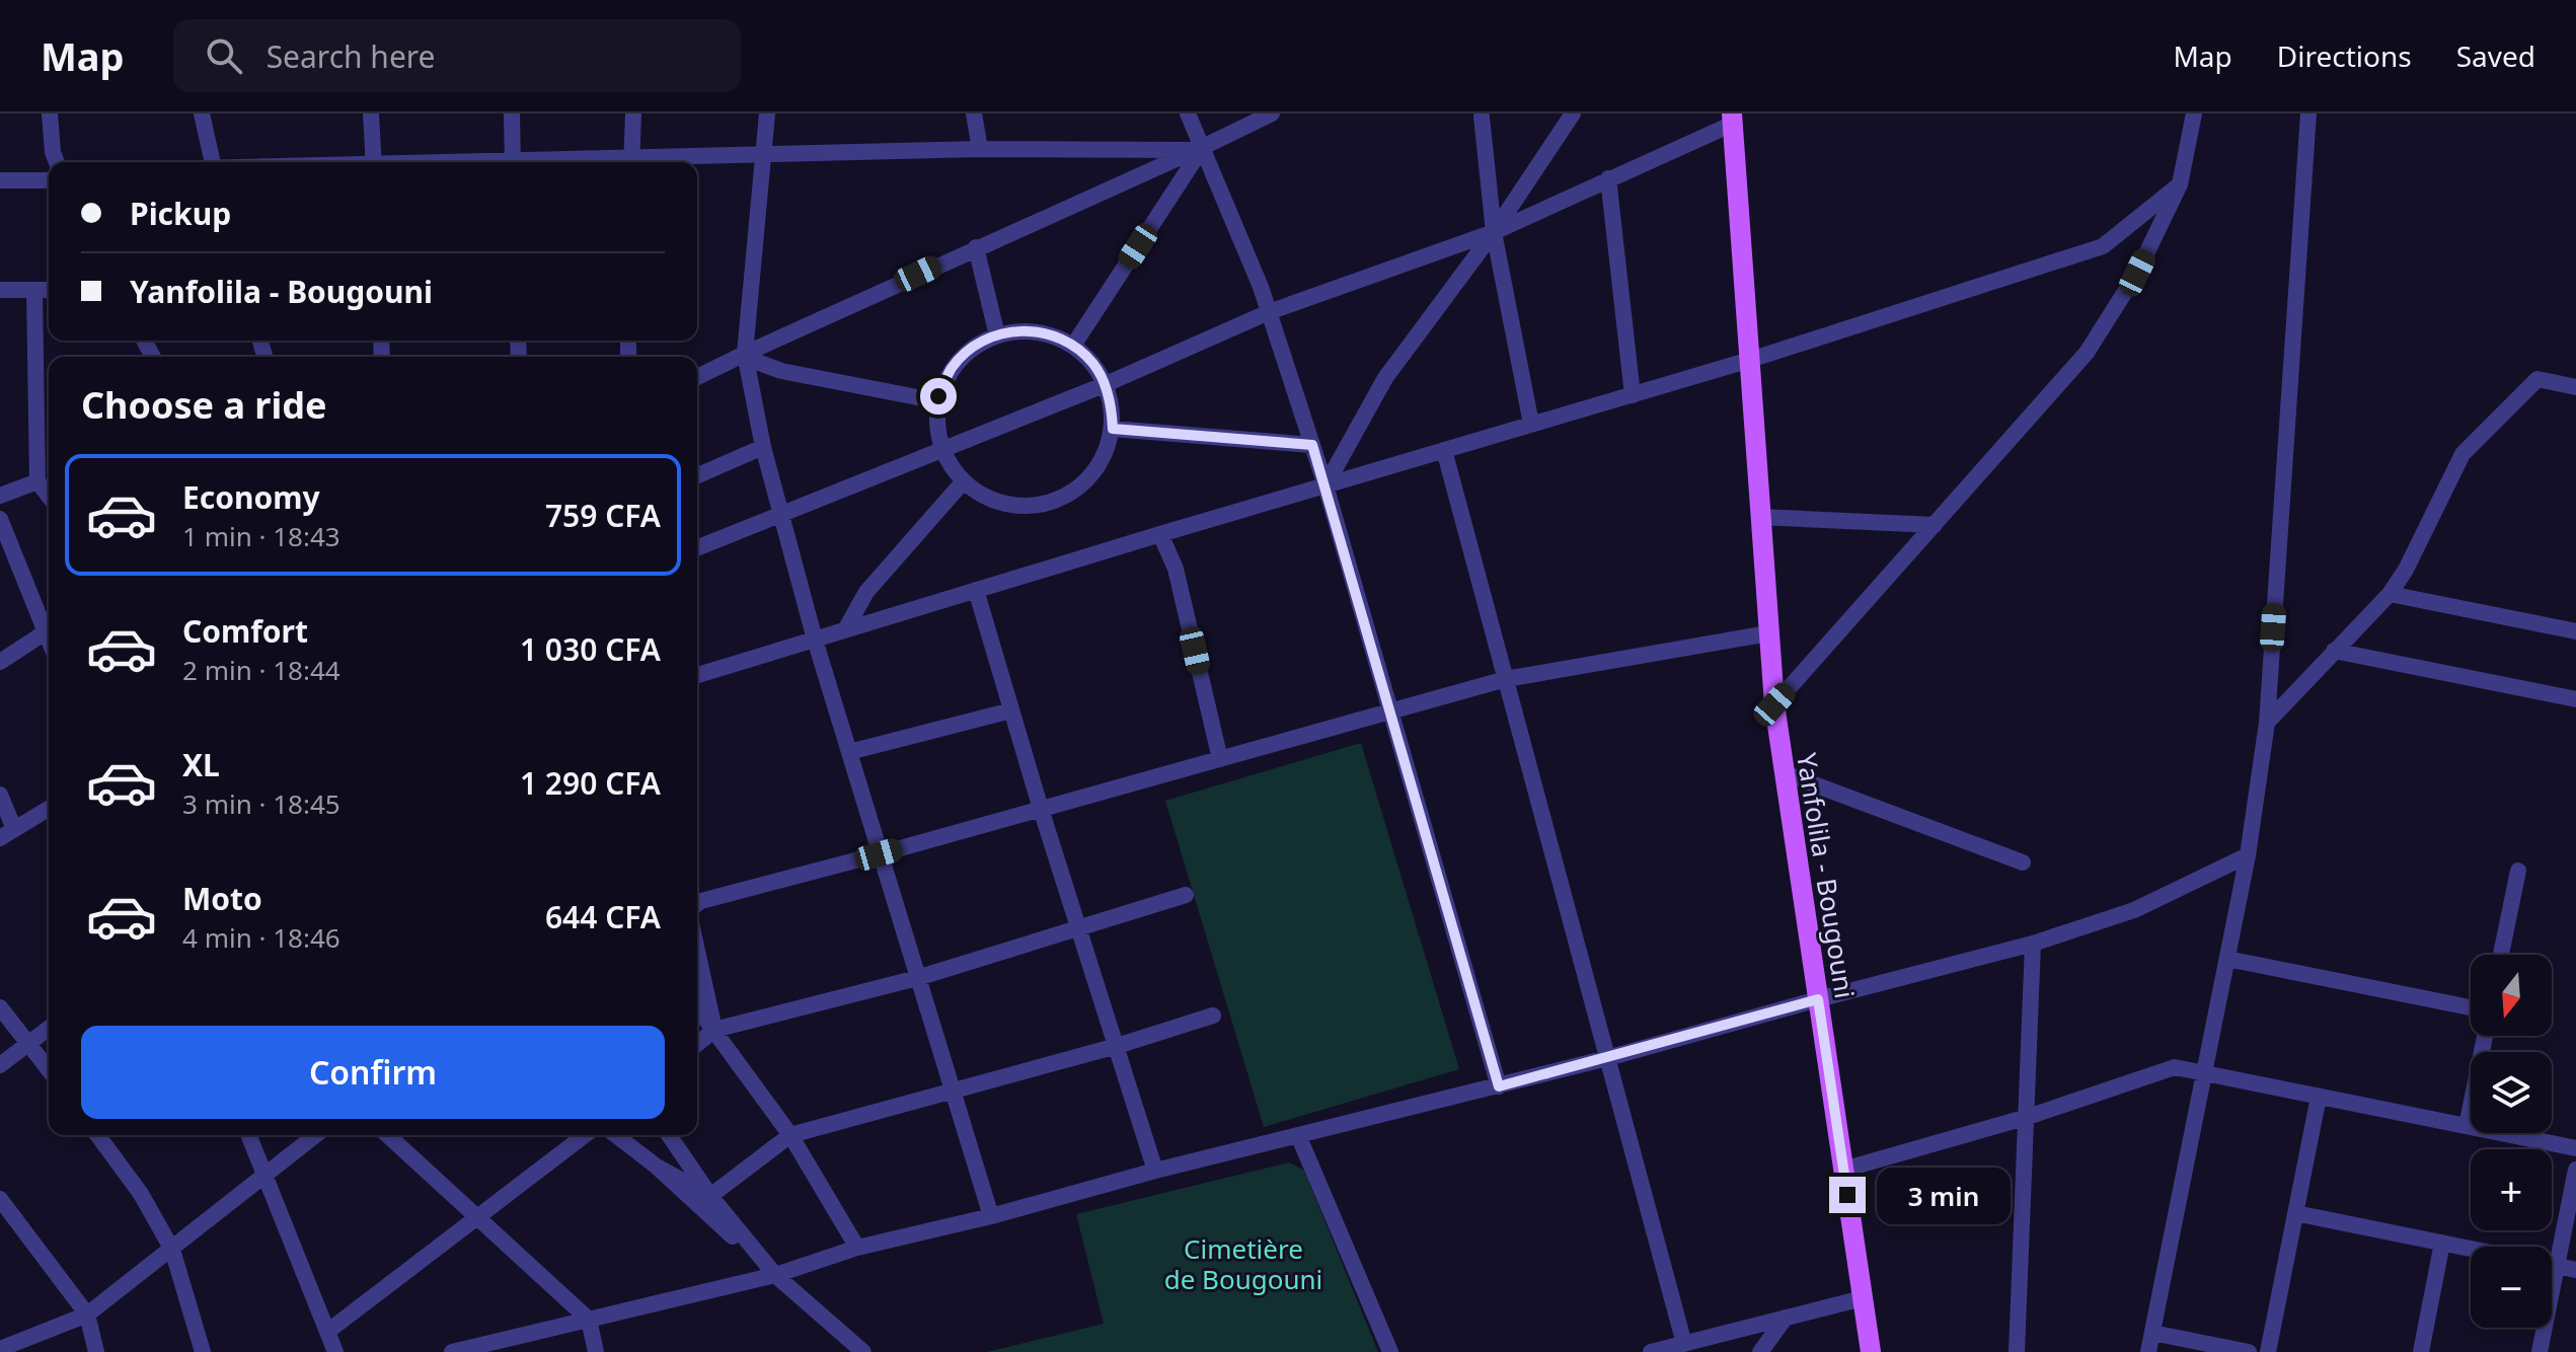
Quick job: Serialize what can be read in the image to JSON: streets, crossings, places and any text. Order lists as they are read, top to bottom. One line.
{"streets":{"main road":["Yanfolila - Bougouni"]},"parks":["Cimetière de Bougouni"],"north":"bottom","page":{"header":"Map","search":"Search here","nav":["Map","Directions","Saved"],"banner":["Pickup","Yanfolila - Bougouni"],"heading":"Choose a ride","list":[{"name":"Economy","note":"1 min · 18:43","value":"759 CFA"},{"name":"Comfort","note":"2 min · 18:44","value":"1 030 CFA"},{"name":"XL","note":"3 min · 18:45","value":"1 290 CFA"},{"name":"Moto","note":"4 min · 18:46","value":"644 CFA"}],"map_buttons":["+","−"],"buttons":"Confirm","bubble":"3 min"}}
